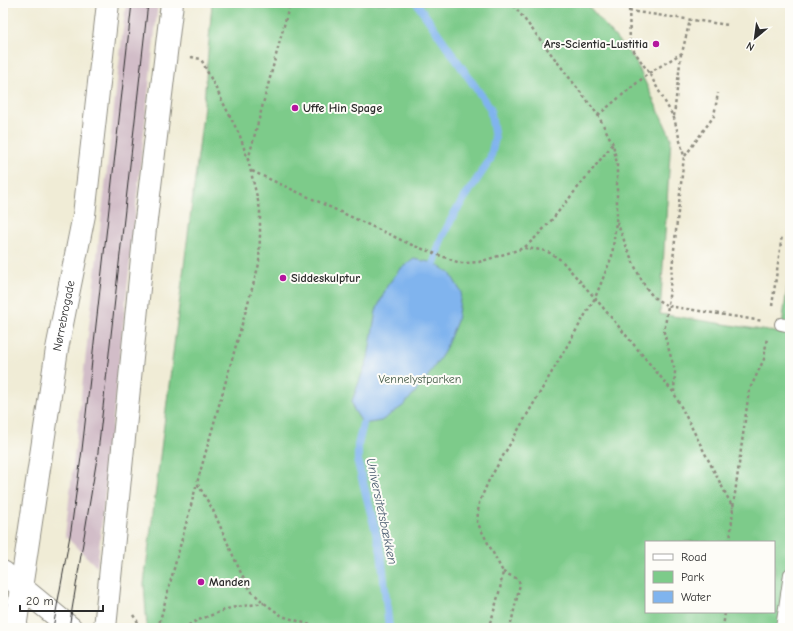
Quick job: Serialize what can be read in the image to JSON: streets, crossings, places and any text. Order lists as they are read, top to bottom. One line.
{"streets":{"main road":["Nørrebrogade"]},"water":["Universitetsbækken"],"parks":["Vennelystparken"],"places":["Ars-Scientia-Lustitia","Uffe Hin Spage","Siddeskulptur","Manden"],"legend":["Road","Park","Water"],"scale_bar":"20 m","north":"bottom left"}
